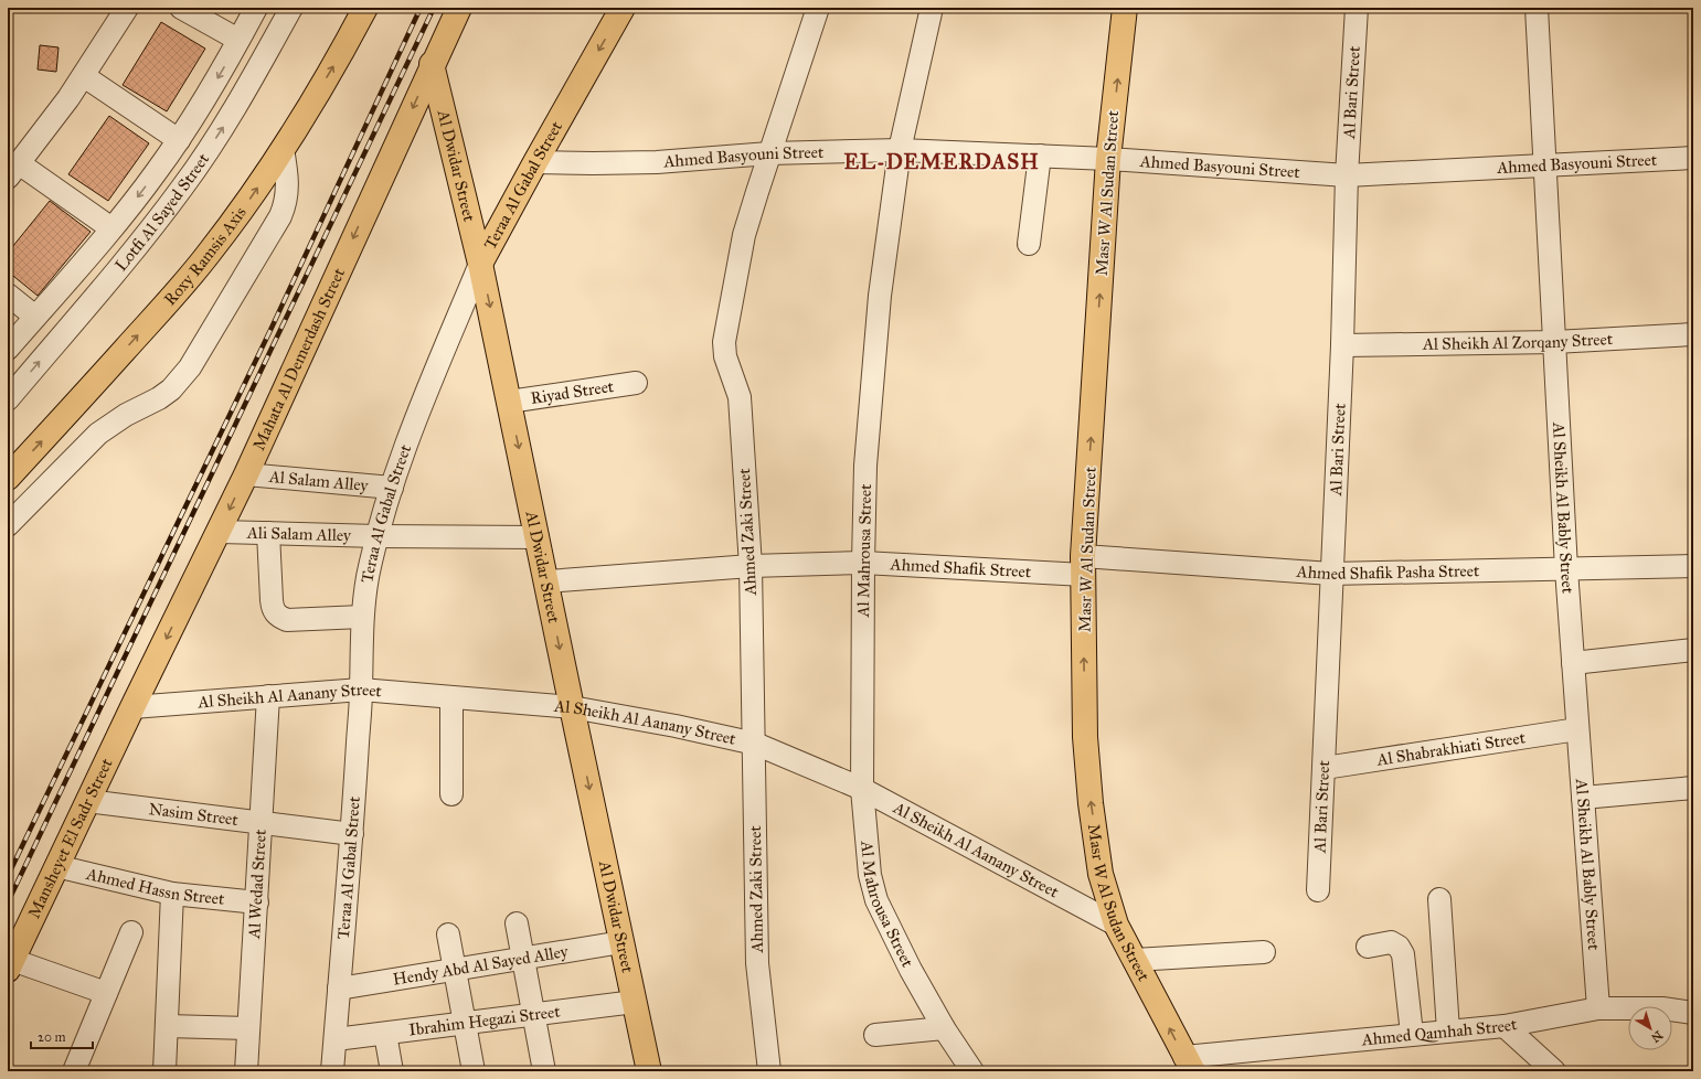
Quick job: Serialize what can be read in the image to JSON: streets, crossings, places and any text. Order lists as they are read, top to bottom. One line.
{"streets":{"main road":["Al Dwidar Street","Teraa Al Gabal Street","Masr W Al Sudan Street","Roxy Ramsis Axis","Mahata Al Demerdash Street","Mansheyet El Sadr Street"],"street":["Al Bari Street","Ahmed Basyouni Street","Lotfi Al Sayed Street","Al Sheikh Al Zorqany Street","Riyad Street","Al Salam Alley","Al Sheikh Al Bably Street","Ahmed Zaki Street","Ali Salam Alley","Al Mahrousa Street","Ahmed Shafik Street","Ahmed Shafik Pasha Street","Al Sheikh Al Aanany Street","Al Shabrakhiati Street","Nasim Street","Al Wedad Street","Ahmed Hassn Street","Hendy Abd Al Sayed Alley","Ibrahim Hegazi Street","Ahmed Qamhah Street"]},"crossings":[["Al Bari Street","Ahmed Basyouni Street"],["Al Bari Street","Al Sheikh Al Zorqany Street"],["Al Bari Street","Ahmed Shafik Pasha Street"],["Al Bari Street","Al Shabrakhiati Street"],["Ahmed Basyouni Street","Teraa Al Gabal Street"],["Ahmed Basyouni Street","Masr W Al Sudan Street"],["Ahmed Basyouni Street","Al Sheikh Al Bably Street"],["Ahmed Basyouni Street","Ahmed Zaki Street"],["Ahmed Basyouni Street","Al Mahrousa Street"],["Al Dwidar Street","Teraa Al Gabal Street"],["Al Dwidar Street","Mahata Al Demerdash Street"],["Al Dwidar Street","Riyad Street"],["Al Dwidar Street","Ali Salam Alley"],["Al Dwidar Street","Ahmed Shafik Street"],["Al Dwidar Street","Al Sheikh Al Aanany Street"],["Al Dwidar Street","Hendy Abd Al Sayed Alley"],["Al Dwidar Street","Ibrahim Hegazi Street"],["Teraa Al Gabal Street","Al Salam Alley"],["Teraa Al Gabal Street","Ali Salam Alley"],["Teraa Al Gabal Street","Al Sheikh Al Aanany Street"],["Teraa Al Gabal Street","Nasim Street"],["Teraa Al Gabal Street","Hendy Abd Al Sayed Alley"],["Teraa Al Gabal Street","Ibrahim Hegazi Street"],["Masr W Al Sudan Street","Ahmed Shafik Street"],["Masr W Al Sudan Street","Ahmed Shafik Pasha Street"],["Masr W Al Sudan Street","Al Sheikh Al Aanany Street"],["Masr W Al Sudan Street","Ahmed Qamhah Street"],["Al Sheikh Al Zorqany Street","Al Sheikh Al Bably Street"],["Mahata Al Demerdash Street","Al Salam Alley"],["Mahata Al Demerdash Street","Ali Salam Alley"],["Mahata Al Demerdash Street","Al Sheikh Al Aanany Street"],["Mahata Al Demerdash Street","Mansheyet El Sadr Street"],["Al Sheikh Al Bably Street","Ahmed Shafik Pasha Street"],["Al Sheikh Al Bably Street","Al Shabrakhiati Street"],["Al Sheikh Al Bably Street","Ahmed Qamhah Street"],["Ahmed Zaki Street","Ahmed Shafik Street"],["Ahmed Zaki Street","Al Sheikh Al Aanany Street"],["Al Mahrousa Street","Ahmed Shafik Street"],["Al Mahrousa Street","Al Sheikh Al Aanany Street"],["Ahmed Shafik Street","Ahmed Shafik Pasha Street"],["Al Sheikh Al Aanany Street","Mansheyet El Sadr Street"],["Al Sheikh Al Aanany Street","Al Wedad Street"],["Nasim Street","Mansheyet El Sadr Street"],["Nasim Street","Al Wedad Street"],["Mansheyet El Sadr Street","Ahmed Hassn Street"],["Al Wedad Street","Ahmed Hassn Street"]],"one_way":["Al Dwidar Street","Masr W Al Sudan Street","Roxy Ramsis Axis","Mahata Al Demerdash Street"],"districts":["EL-DEMERDASH"],"scale_bar":"20 m","north":"bottom right"}
